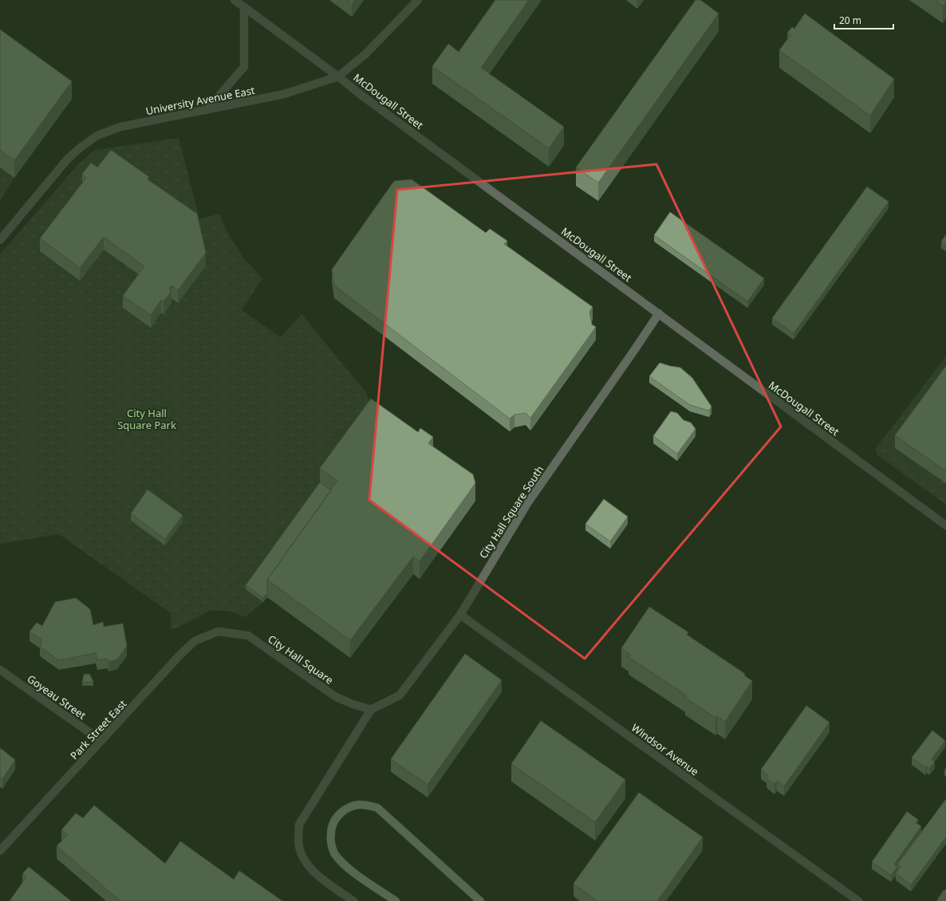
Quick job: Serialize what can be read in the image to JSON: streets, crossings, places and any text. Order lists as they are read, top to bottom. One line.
{"streets":{"street":["University Avenue East","McDougall Street","City Hall Square South","City Hall Square","Goyeau Street","Park Street East","Windsor Avenue"]},"crossings":[["University Avenue East","McDougall Street"],["McDougall Street","City Hall Square South"],["City Hall Square South","City Hall Square"],["City Hall Square South","Windsor Avenue"],["City Hall Square","Park Street East"],["Goyeau Street","Park Street East"]],"parks":["City Hall Square Park"],"scale_bar":"20 m"}
